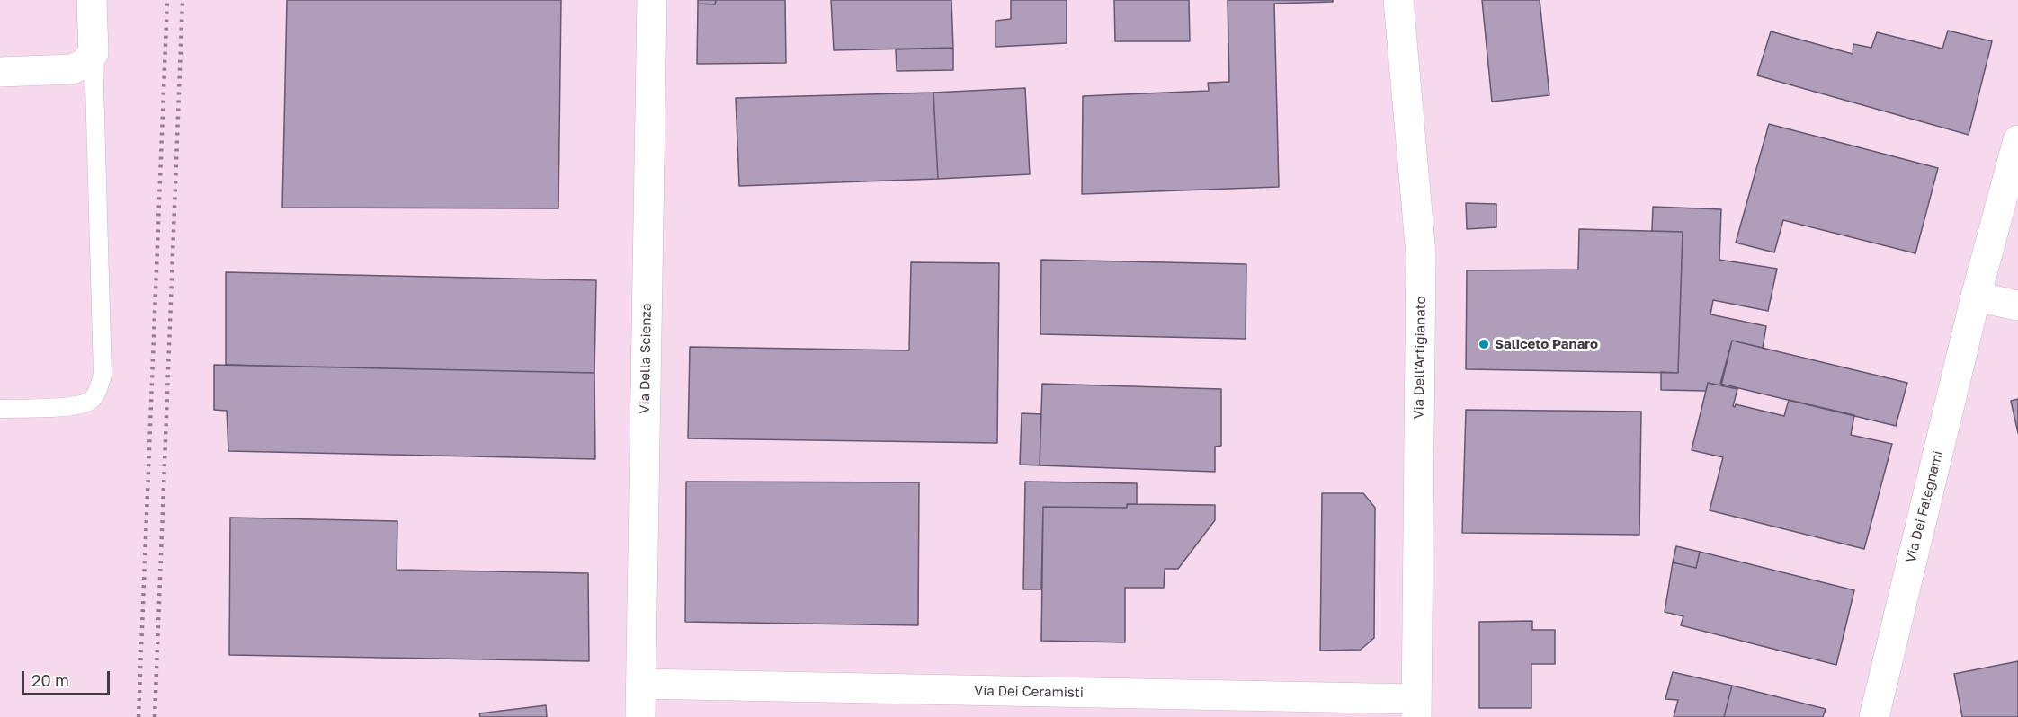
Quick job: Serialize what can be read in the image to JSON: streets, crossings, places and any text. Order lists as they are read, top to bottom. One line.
{"streets":{"street":["Via Dell'Artigianato","Via Della Scienza","Via Dei Falegnami","Via Dei Ceramisti"]},"crossings":[["Via Dell'Artigianato","Via Dei Ceramisti"],["Via Della Scienza","Via Dei Ceramisti"]],"places":["Saliceto Panaro"],"scale_bar":"20 m"}
